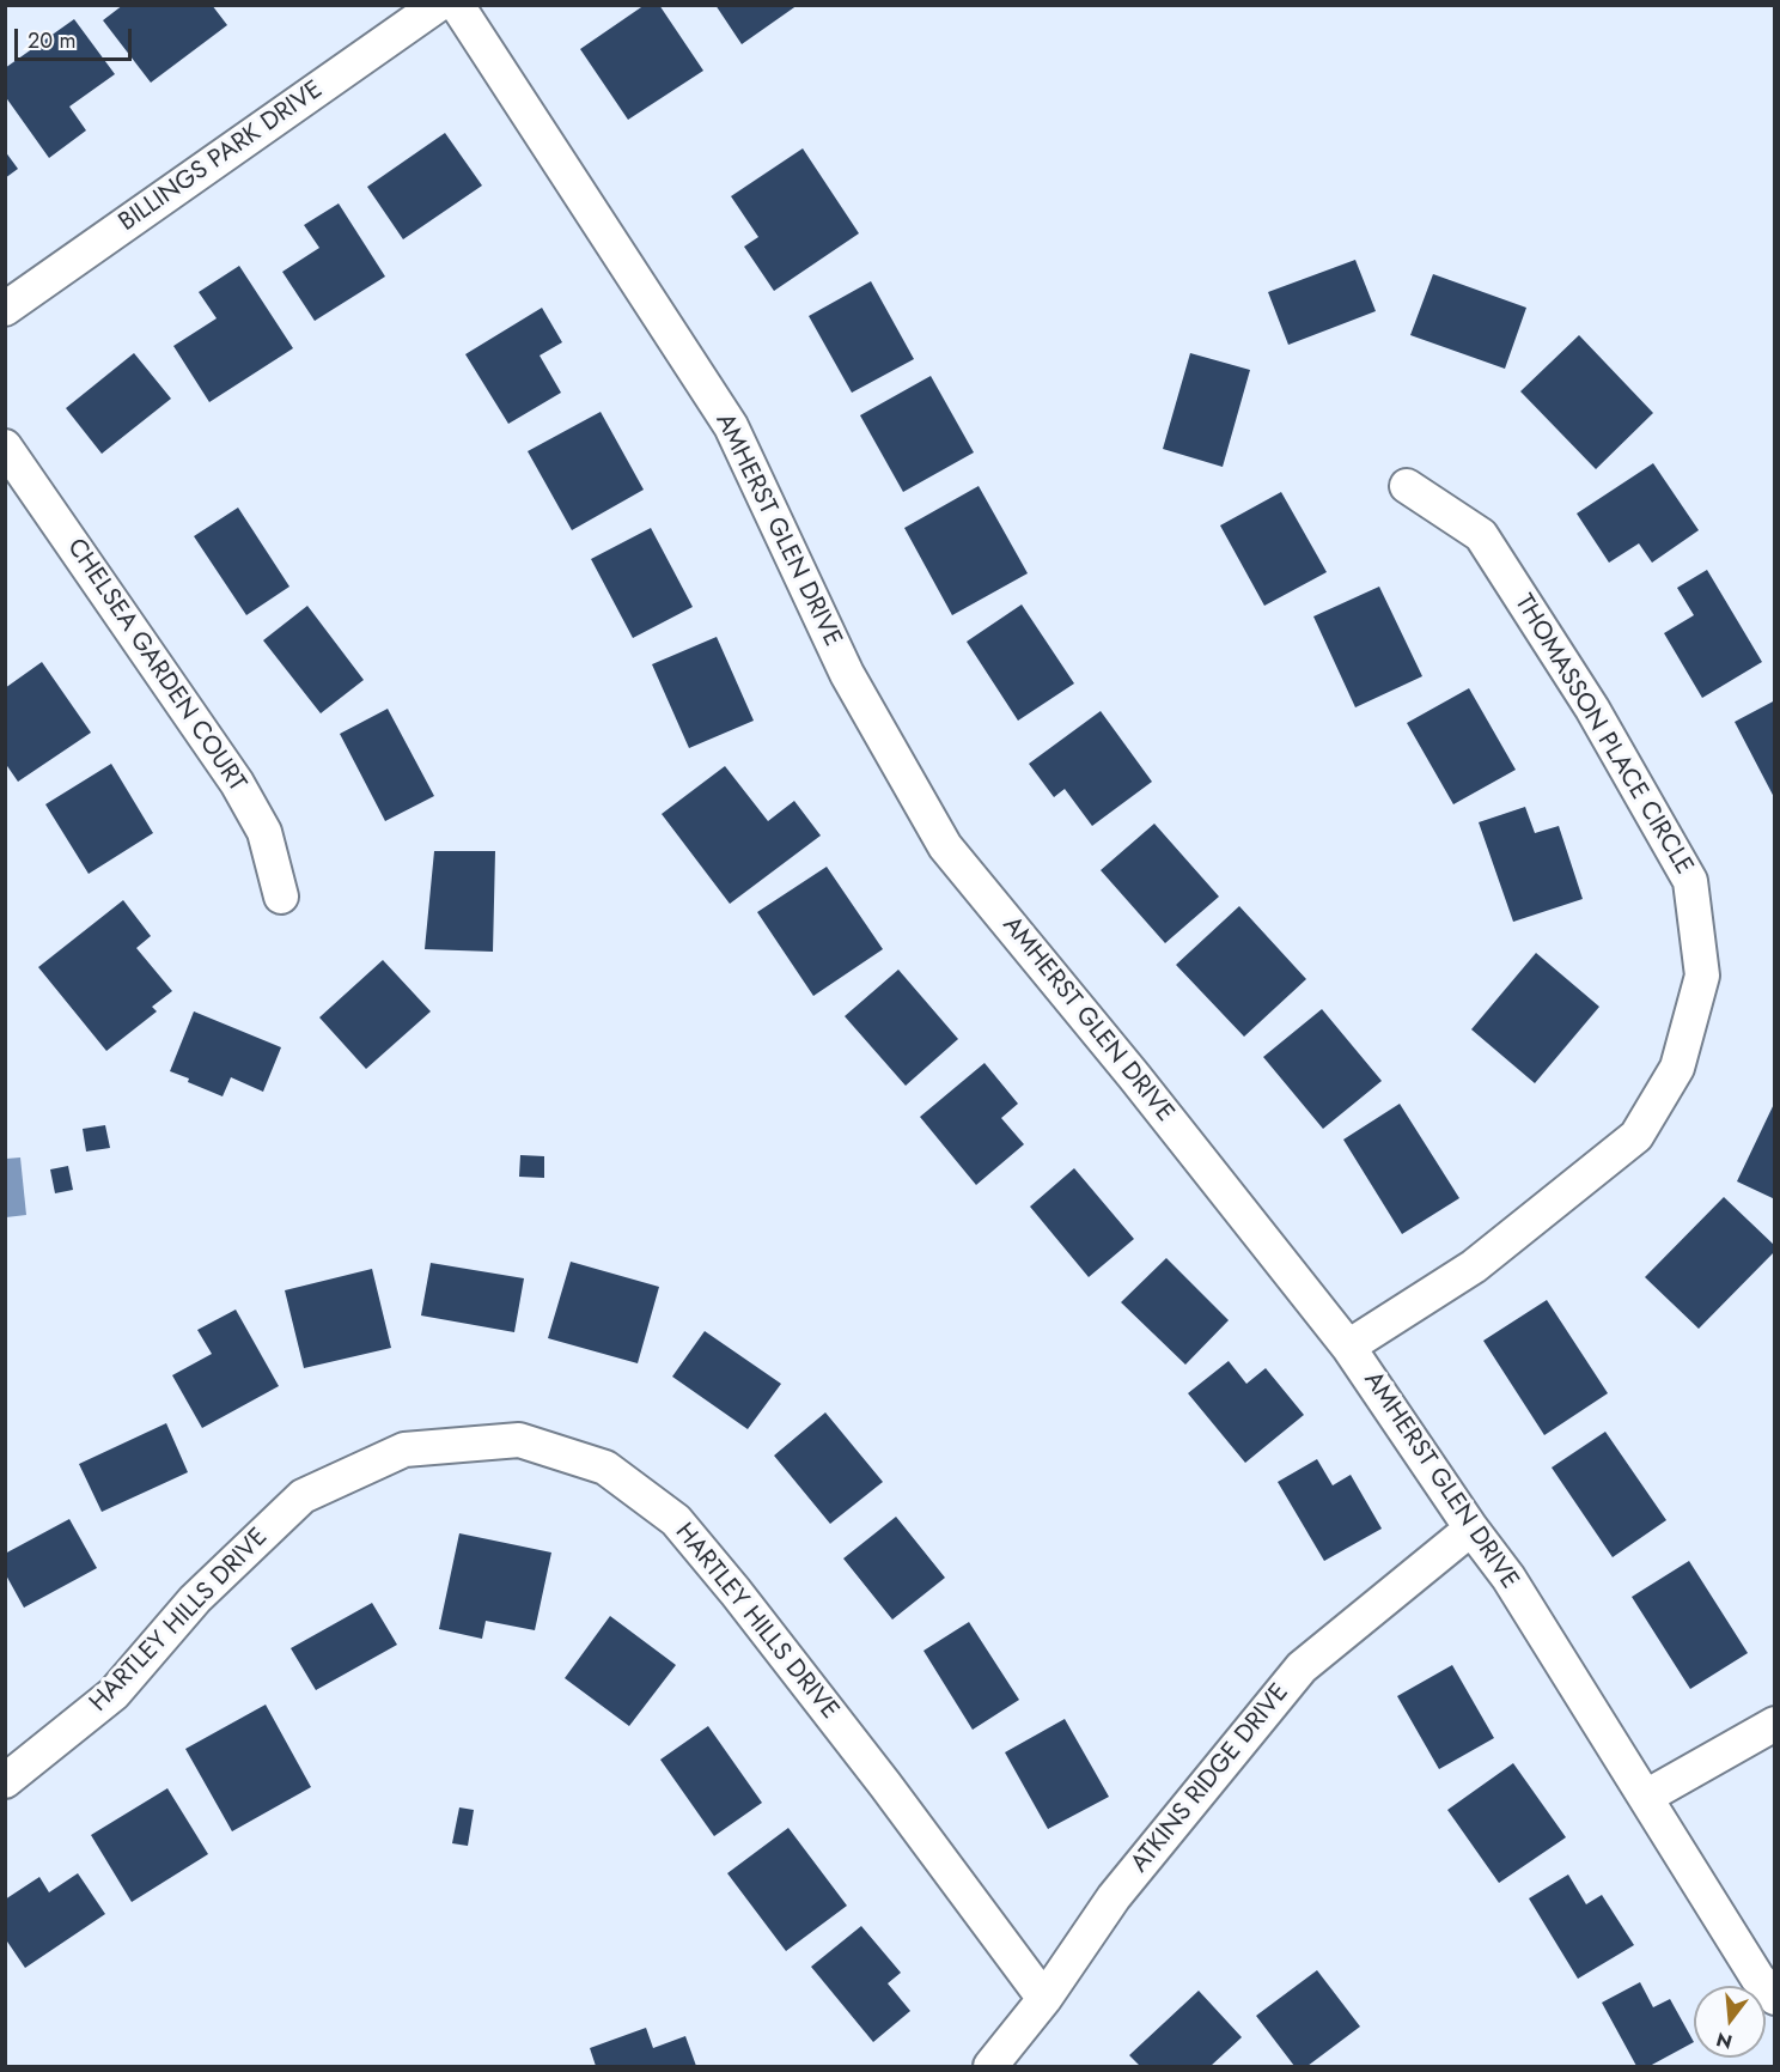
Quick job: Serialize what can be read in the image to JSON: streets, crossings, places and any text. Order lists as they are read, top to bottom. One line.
{"streets":{"street":["BILLINGS PARK DRIVE","AMHERST GLEN DRIVE","CHELSEA GARDEN COURT","THOMASSON PLACE CIRCLE","HARTLEY HILLS DRIVE","ATKINS RIDGE DRIVE"]},"crossings":[["AMHERST GLEN DRIVE","THOMASSON PLACE CIRCLE"],["AMHERST GLEN DRIVE","ATKINS RIDGE DRIVE"],["HARTLEY HILLS DRIVE","ATKINS RIDGE DRIVE"]],"scale_bar":"20 m","north":"bottom"}
